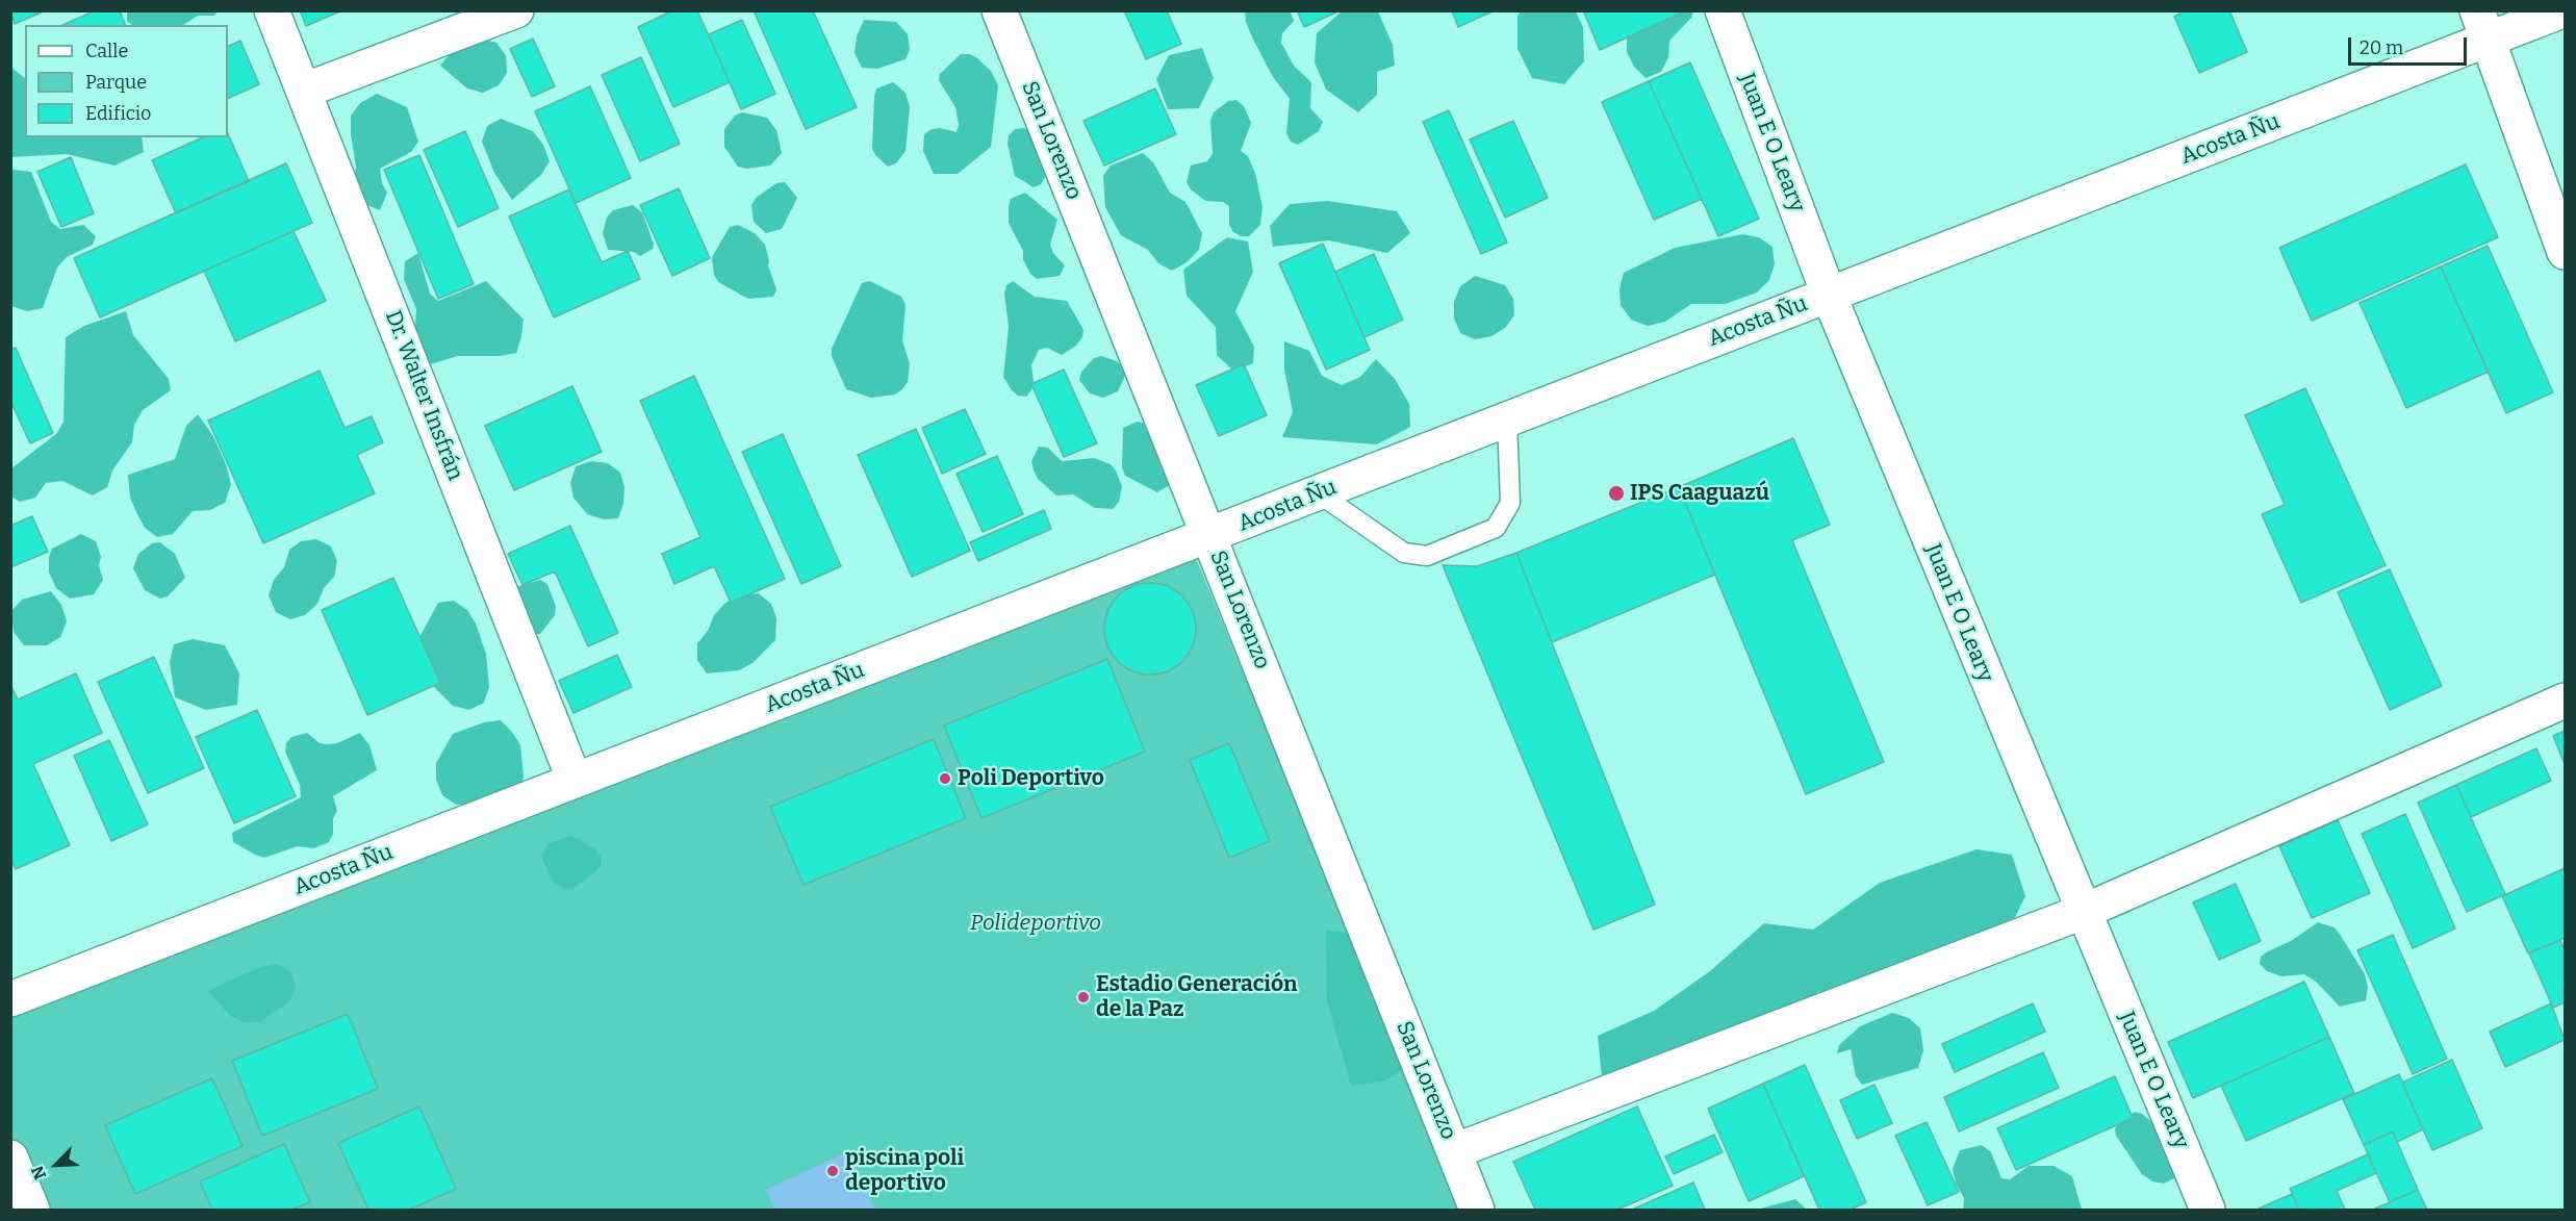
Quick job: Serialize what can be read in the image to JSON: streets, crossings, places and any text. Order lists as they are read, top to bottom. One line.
{"streets":{"street":["Acosta Ñu","San Lorenzo","Juan E O Leary","Dr. Walter Insfrán"]},"crossings":[["Acosta Ñu","San Lorenzo"],["Acosta Ñu","Juan E O Leary"],["Acosta Ñu","Dr. Walter Insfrán"]],"parks":["Polideportivo"],"places":["IPS Caaguazú","Poli Deportivo","Estadio Generación de la Paz","piscina poli deportivo"],"legend":["Calle","Parque","Edificio"],"scale_bar":"20 m","north":"bottom left"}
